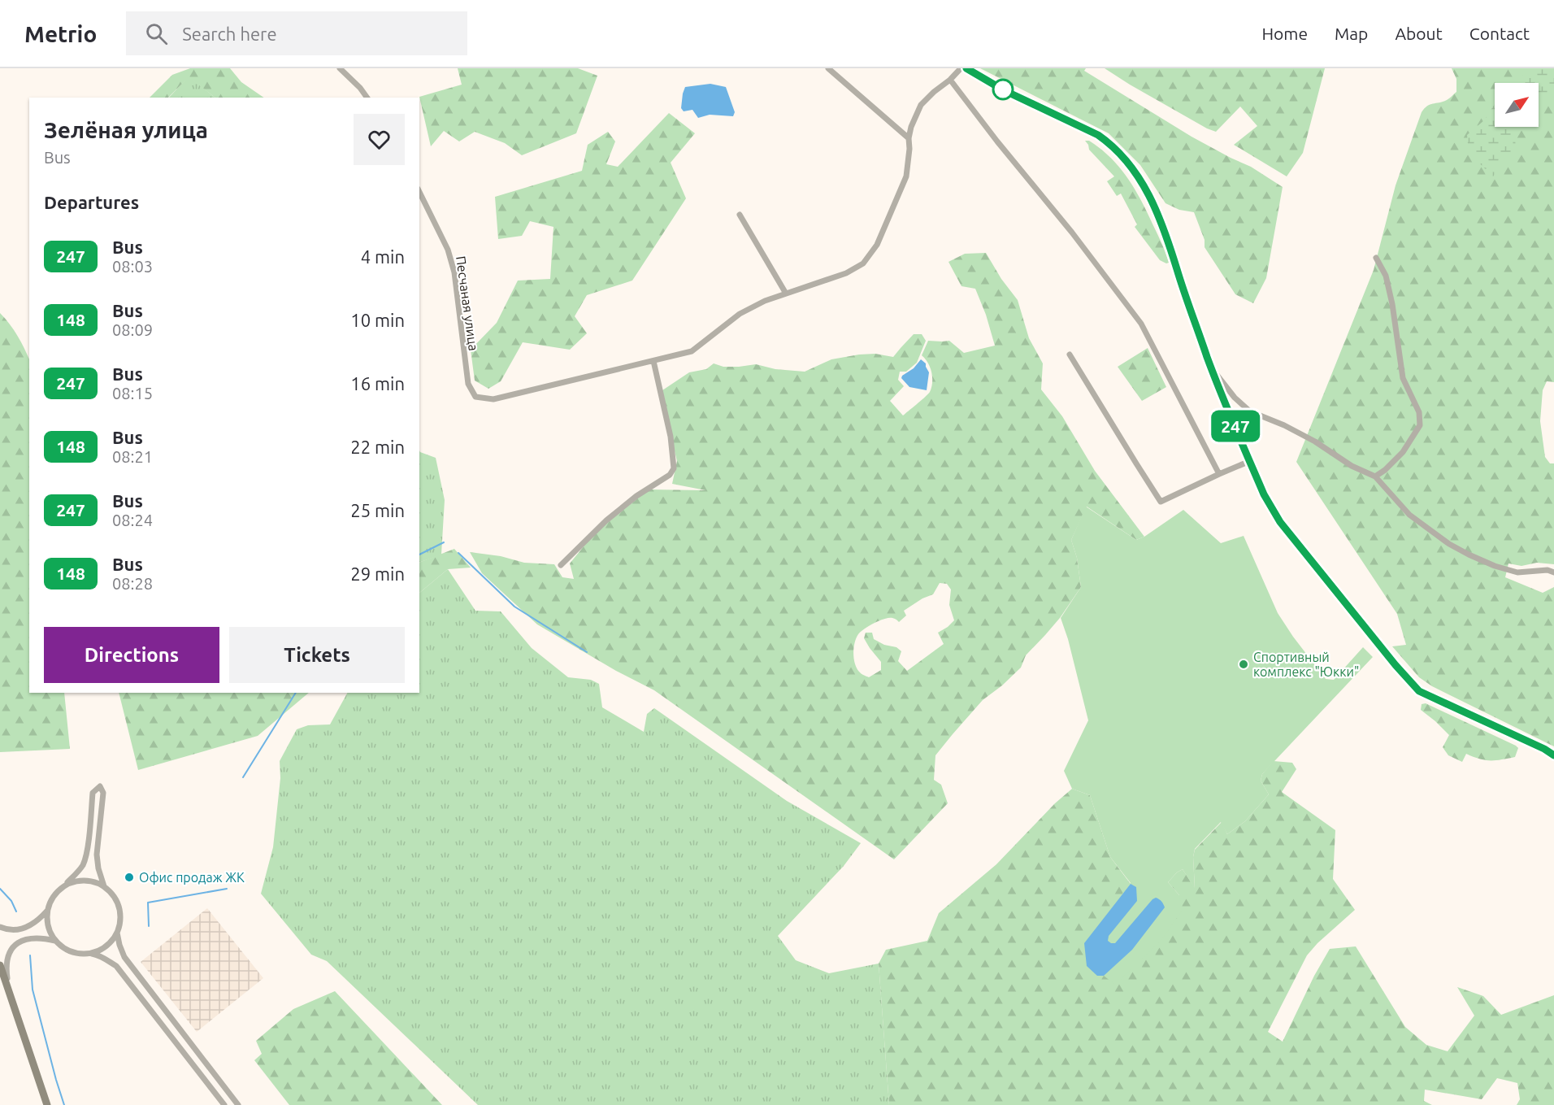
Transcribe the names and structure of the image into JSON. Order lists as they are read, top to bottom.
{
  "streets": {
    "street": ["Песчаная улица"]
  },
  "places": ["Спортивный комплекс \"Юкки\"", "Офис продаж ЖК"],
  "lines": ["bus line 247"],
  "north": "top right",
  "page": {
    "header": "Metrio",
    "search": "Search here",
    "nav": [
      "Home",
      "Map",
      "About",
      "Contact"
    ],
    "on_map": "247",
    "heading": [
      ["Зелёная улица", "Bus"],
      "Departures"
    ],
    "list": [
      {
        "mark": "247",
        "name": "Bus",
        "note": "08:03",
        "value": "4 min"
      },
      {
        "mark": "148",
        "name": "Bus",
        "note": "08:09",
        "value": "10 min"
      },
      {
        "mark": "247",
        "name": "Bus",
        "note": "08:15",
        "value": "16 min"
      },
      {
        "mark": "148",
        "name": "Bus",
        "note": "08:21",
        "value": "22 min"
      },
      {
        "mark": "247",
        "name": "Bus",
        "note": "08:24",
        "value": "25 min"
      },
      {
        "mark": "148",
        "name": "Bus",
        "note": "08:28",
        "value": "29 min"
      }
    ],
    "buttons": ["Directions", "Tickets"]
  }
}
